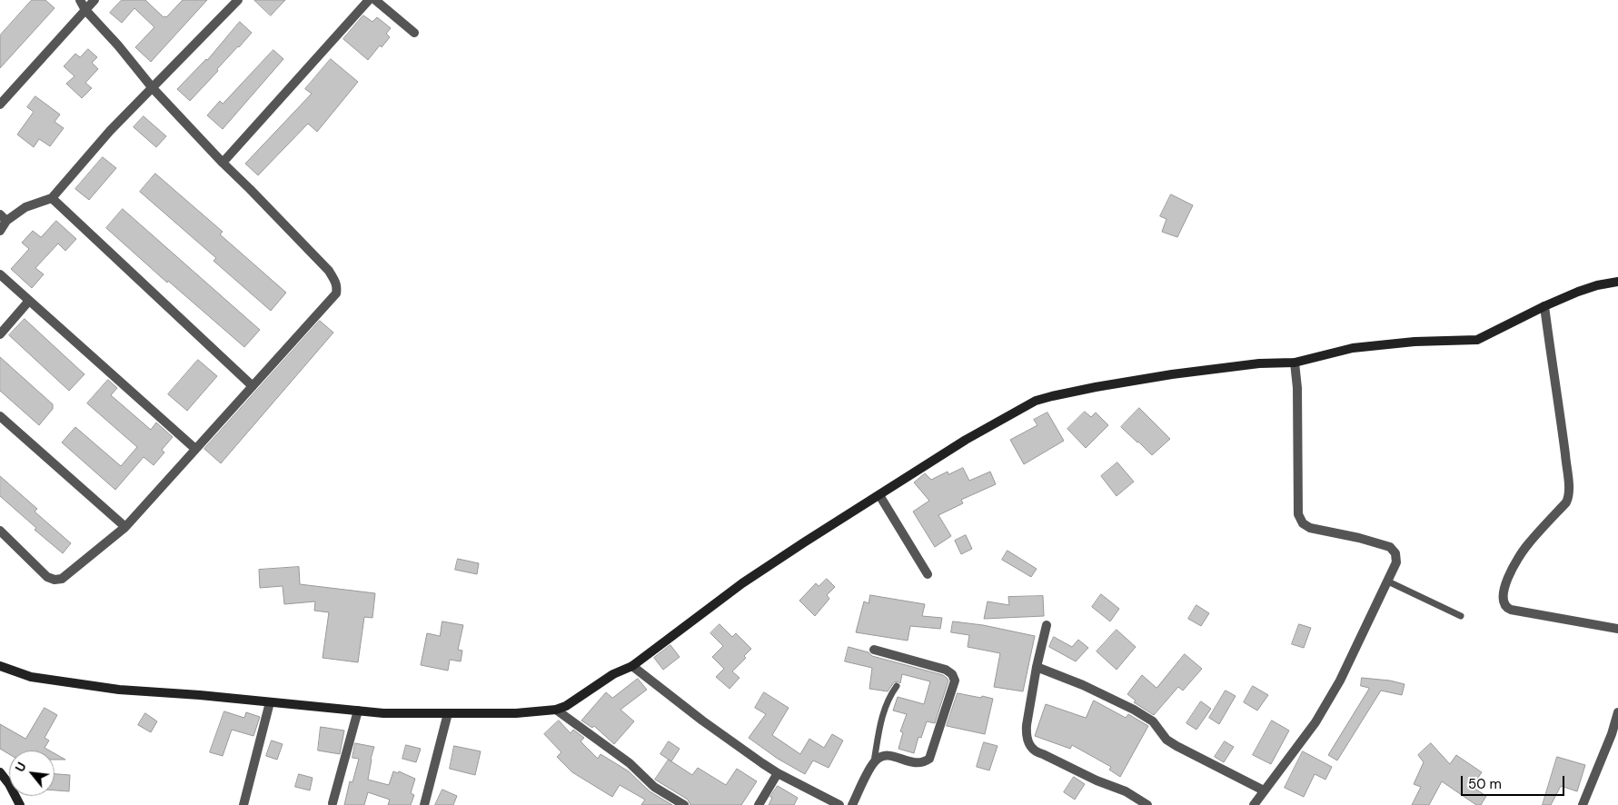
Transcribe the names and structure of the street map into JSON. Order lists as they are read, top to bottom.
{
  "scale_bar": "50 m",
  "north": "top left"
}
